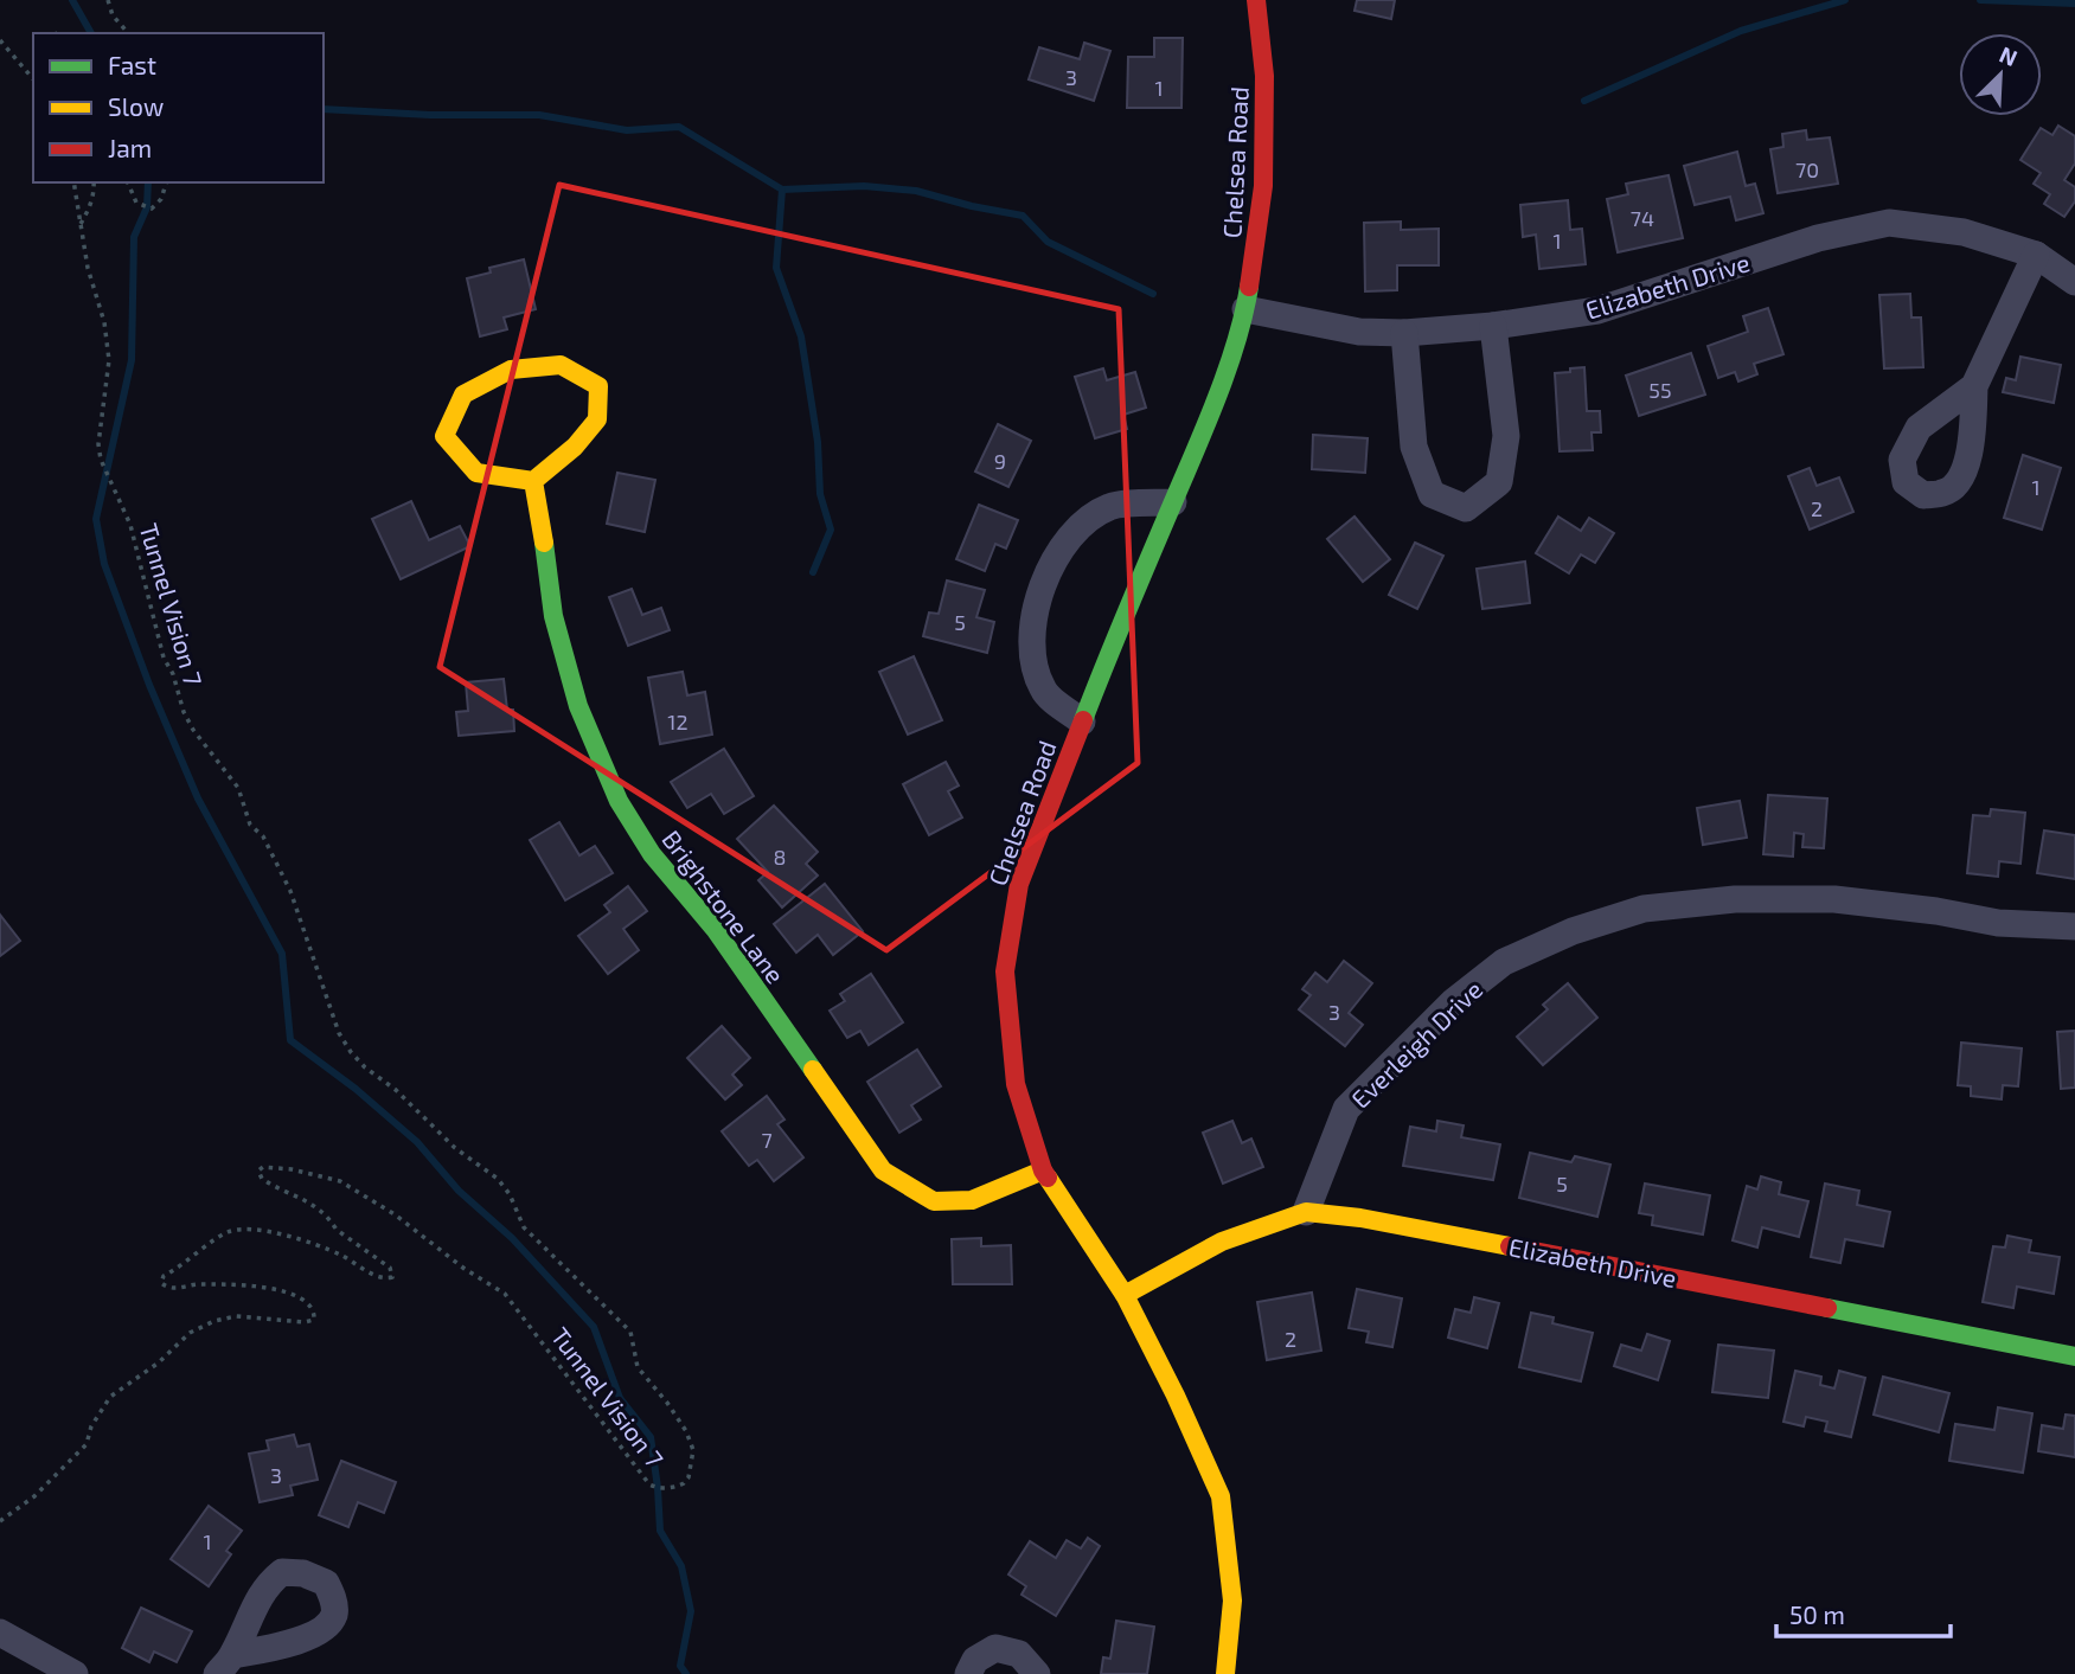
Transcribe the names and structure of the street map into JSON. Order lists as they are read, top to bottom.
{
  "streets": {
    "street": [
      "Chelsea Road",
      "Elizabeth Drive",
      "Brighstone Lane",
      "Everleigh Drive"
    ],
    "path": ["Tunnel Vision 7"]
  },
  "crossings": [
    ["Chelsea Road", "Elizabeth Drive"],
    ["Chelsea Road", "Brighstone Lane"],
    ["Elizabeth Drive", "Everleigh Drive"]
  ],
  "house_numbers": [
    "3",
    "1",
    "70",
    "74",
    "1",
    "55",
    "9",
    "1",
    "2",
    "5",
    "12",
    "8",
    "3",
    "7",
    "5",
    "2",
    "3",
    "1"
  ],
  "legend": ["Fast", "Slow", "Jam"],
  "scale_bar": "50 m",
  "north": "top right"
}
